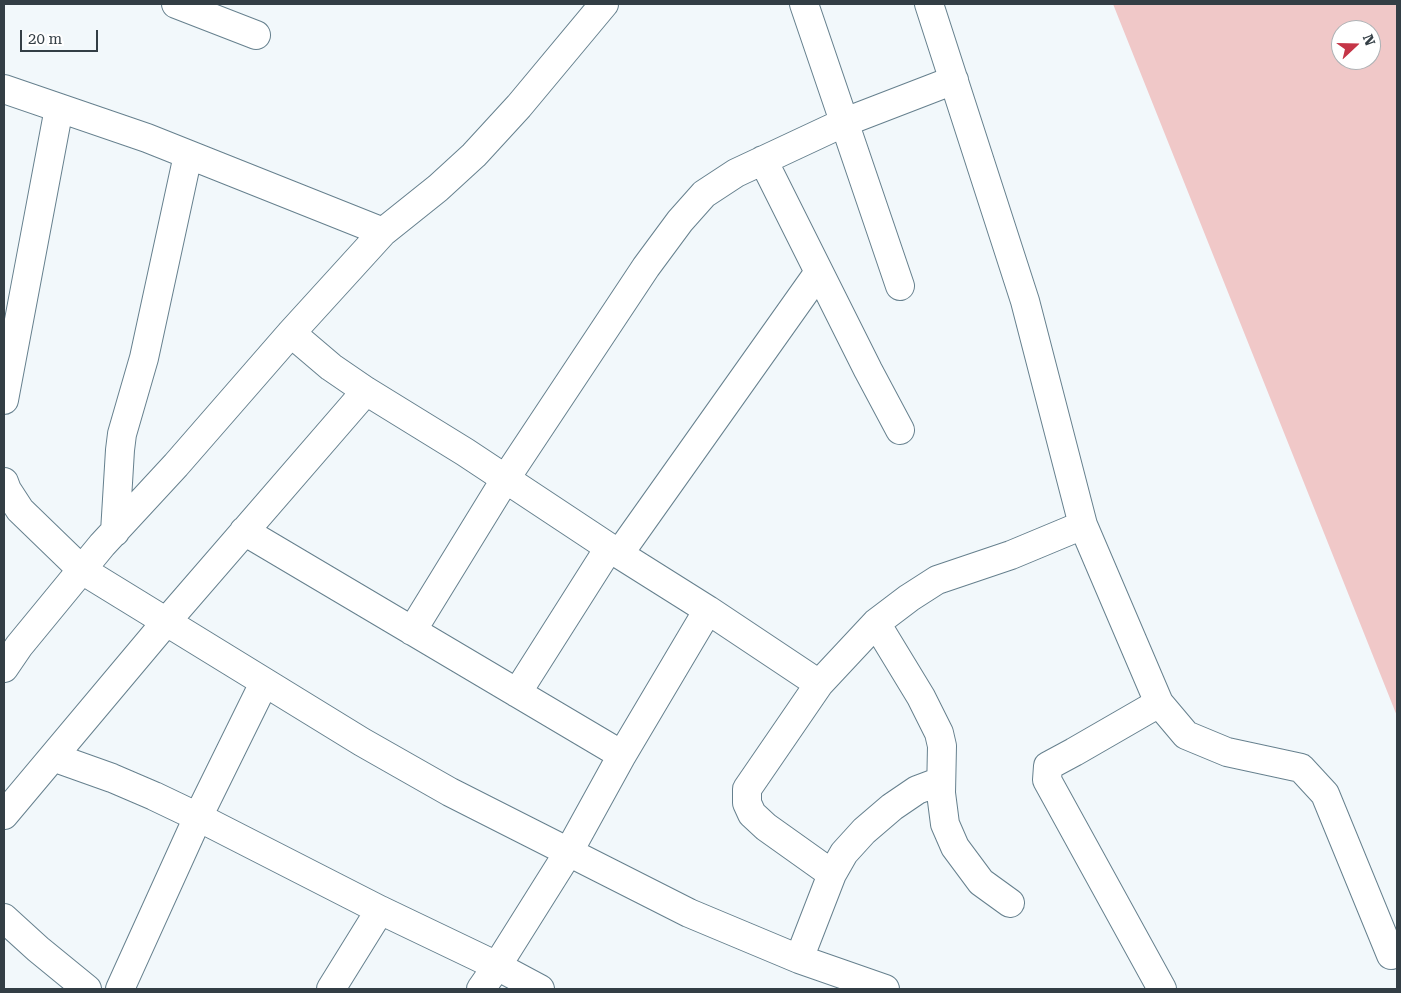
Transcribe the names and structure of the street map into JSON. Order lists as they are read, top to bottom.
{
  "scale_bar": "20 m",
  "north": "right"
}
